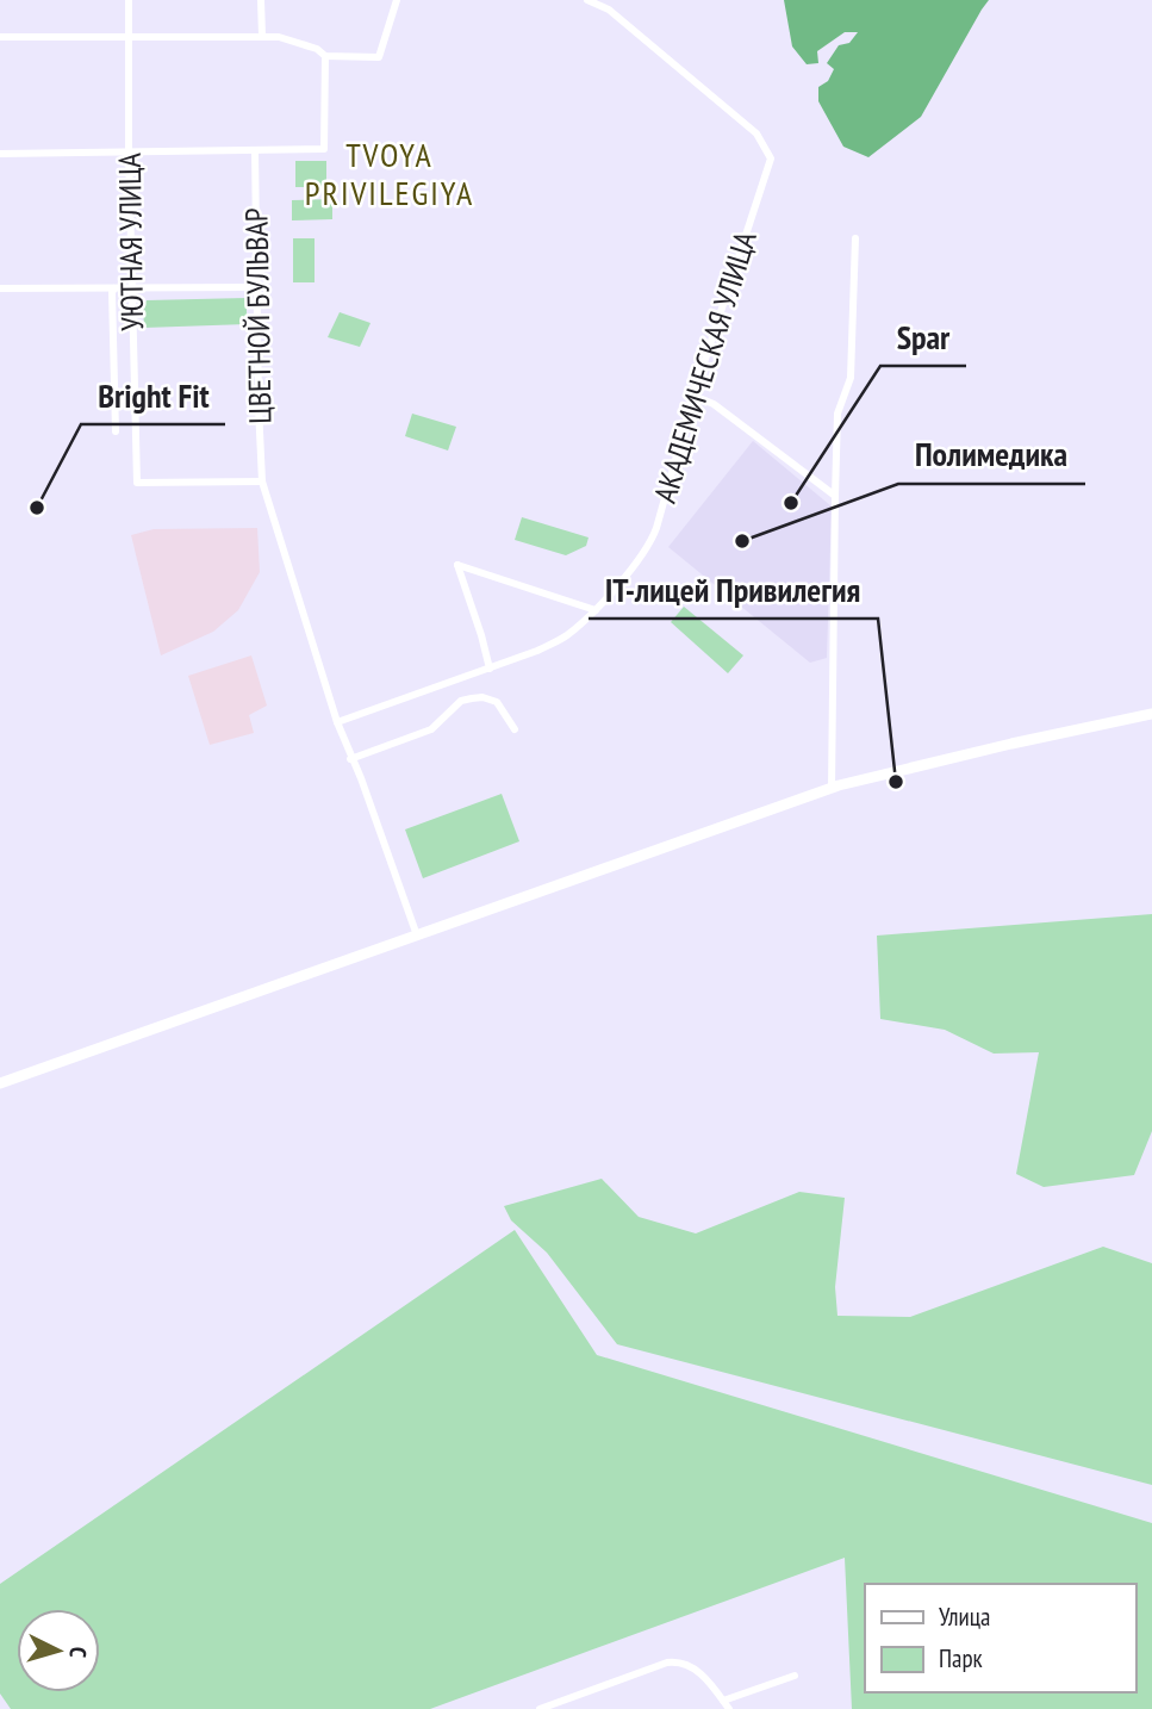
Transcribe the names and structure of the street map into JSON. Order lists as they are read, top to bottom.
{
  "streets": {
    "street": ["УЮТНАЯ УЛИЦА", "ЦВЕТНОЙ БУЛЬВАР", "АКАДЕМИЧЕСКАЯ УЛИЦА"]
  },
  "crossings": [
    ["УЮТНАЯ УЛИЦА", "ЦВЕТНОЙ БУЛЬВАР"],
    ["ЦВЕТНОЙ БУЛЬВАР", "АКАДЕМИЧЕСКАЯ УЛИЦА"]
  ],
  "districts": ["TVOYA PRIVILEGIYA"],
  "places": [
    "Spar",
    "Bright Fit",
    "Полимедика",
    "IT-лицей Привилегия"
  ],
  "legend": ["Улица", "Парк"],
  "north": "right"
}
